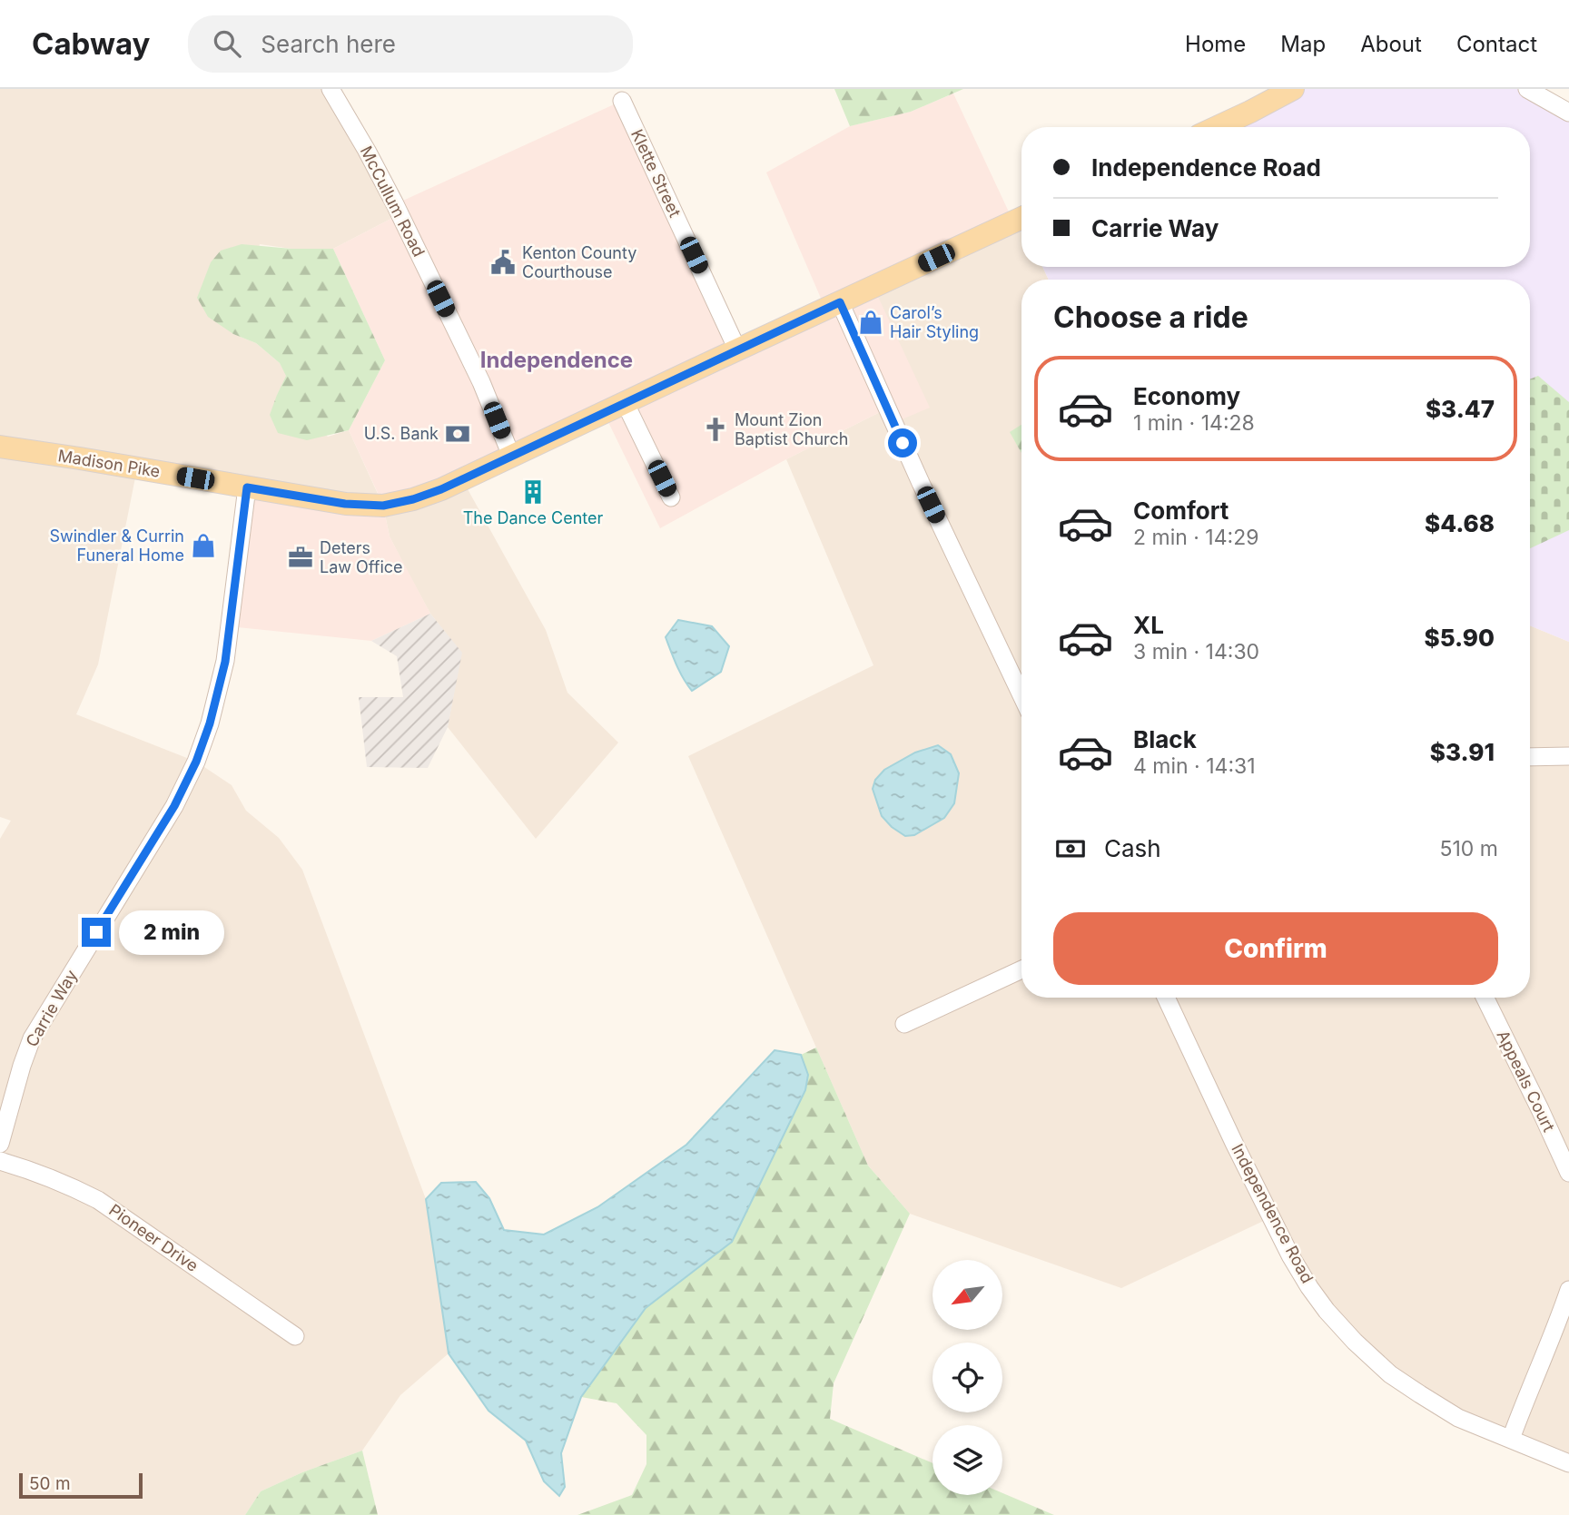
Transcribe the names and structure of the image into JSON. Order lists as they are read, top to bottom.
{
  "streets": {
    "main road": ["Madison Pike"],
    "street": [
      "Klette Street",
      "McCullum Road",
      "Carrie Way",
      "Appeals Court",
      "Independence Road",
      "Pioneer Drive"
    ]
  },
  "crossings": [
    ["Klette Street", "Madison Pike"],
    ["McCullum Road", "Madison Pike"],
    ["Madison Pike", "Carrie Way"]
  ],
  "districts": ["Independence"],
  "places": {
    "public building": ["Kenton County Courthouse"],
    "shop": ["Carol’s Hair Styling", "Swindler & Currin Funeral Home"],
    "church": ["Mount Zion Baptist Church"],
    "bank": ["U.S. Bank"],
    "building": ["The Dance Center"],
    "office": ["Deters Law Office"]
  },
  "scale_bar": "50 m",
  "north": "bottom left",
  "page": {
    "header": "Cabway",
    "search": "Search here",
    "nav": [
      "Home",
      "Map",
      "About",
      "Contact"
    ],
    "banner": ["Independence Road", "Carrie Way"],
    "heading": "Choose a ride",
    "list": [
      {
        "name": "Economy",
        "note": "1 min · 14:28",
        "value": "$3.47"
      },
      {
        "name": "Comfort",
        "note": "2 min · 14:29",
        "value": "$4.68"
      },
      {
        "name": "XL",
        "note": "3 min · 14:30",
        "value": "$5.90"
      },
      {
        "name": "Black",
        "note": "4 min · 14:31",
        "value": "$3.91"
      }
    ],
    "pay": ["Cash", "510 m"],
    "buttons": "Confirm",
    "bubble": "2 min",
    "scale": "50 m"
  }
}
